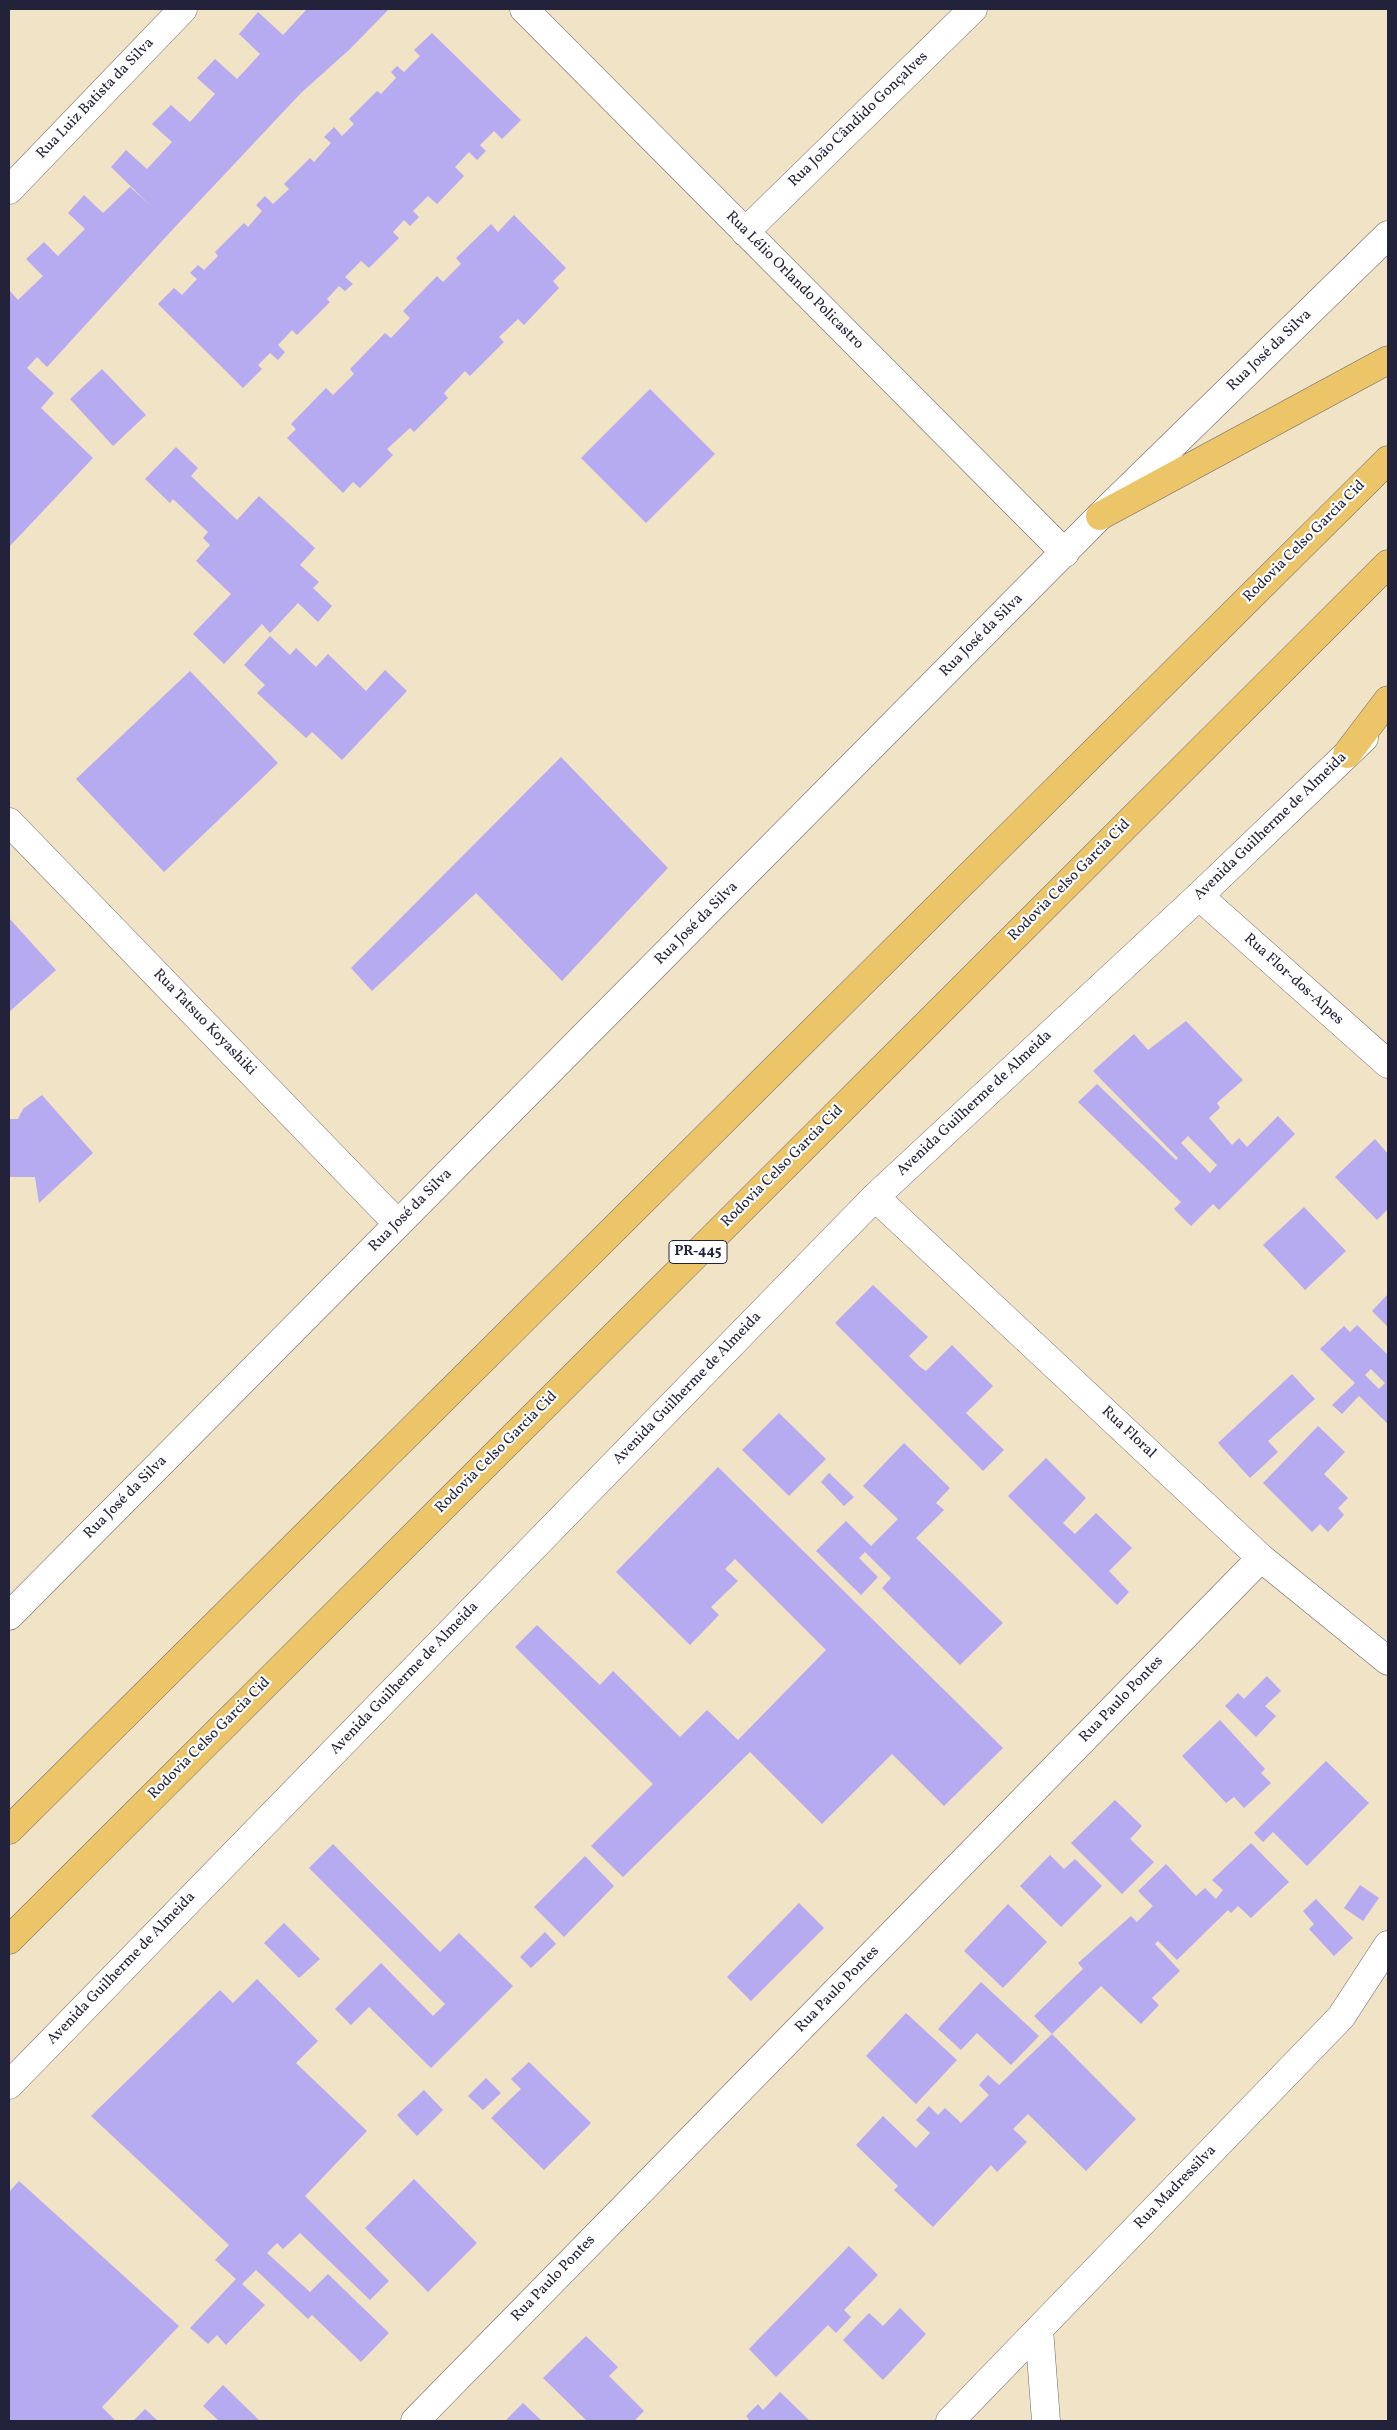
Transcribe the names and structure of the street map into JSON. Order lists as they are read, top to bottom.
{
  "streets": {
    "highway": ["Rodovia Celso Garcia Cid", "PR-445"],
    "street": [
      "Rua Luiz Batista da Silva",
      "Rua João Cândido Gonçalves",
      "Rua Lélio Orlando Policastro",
      "Rua José da Silva",
      "Avenida Guilherme de Almeida",
      "Rua Flor-dos-Alpes",
      "Rua Tatsuo Koyashiki",
      "Rua Floral",
      "Rua Paulo Pontes",
      "Rua Madressilva"
    ]
  },
  "crossings": [
    ["Rua João Cândido Gonçalves", "Rua Lélio Orlando Policastro"],
    ["Rua Lélio Orlando Policastro", "Rua José da Silva"],
    ["Rua José da Silva", "Rua Tatsuo Koyashiki"],
    ["Avenida Guilherme de Almeida", "Rua Flor-dos-Alpes"],
    ["Avenida Guilherme de Almeida", "Rua Floral"],
    ["Rua Floral", "Rua Paulo Pontes"]
  ]
}
